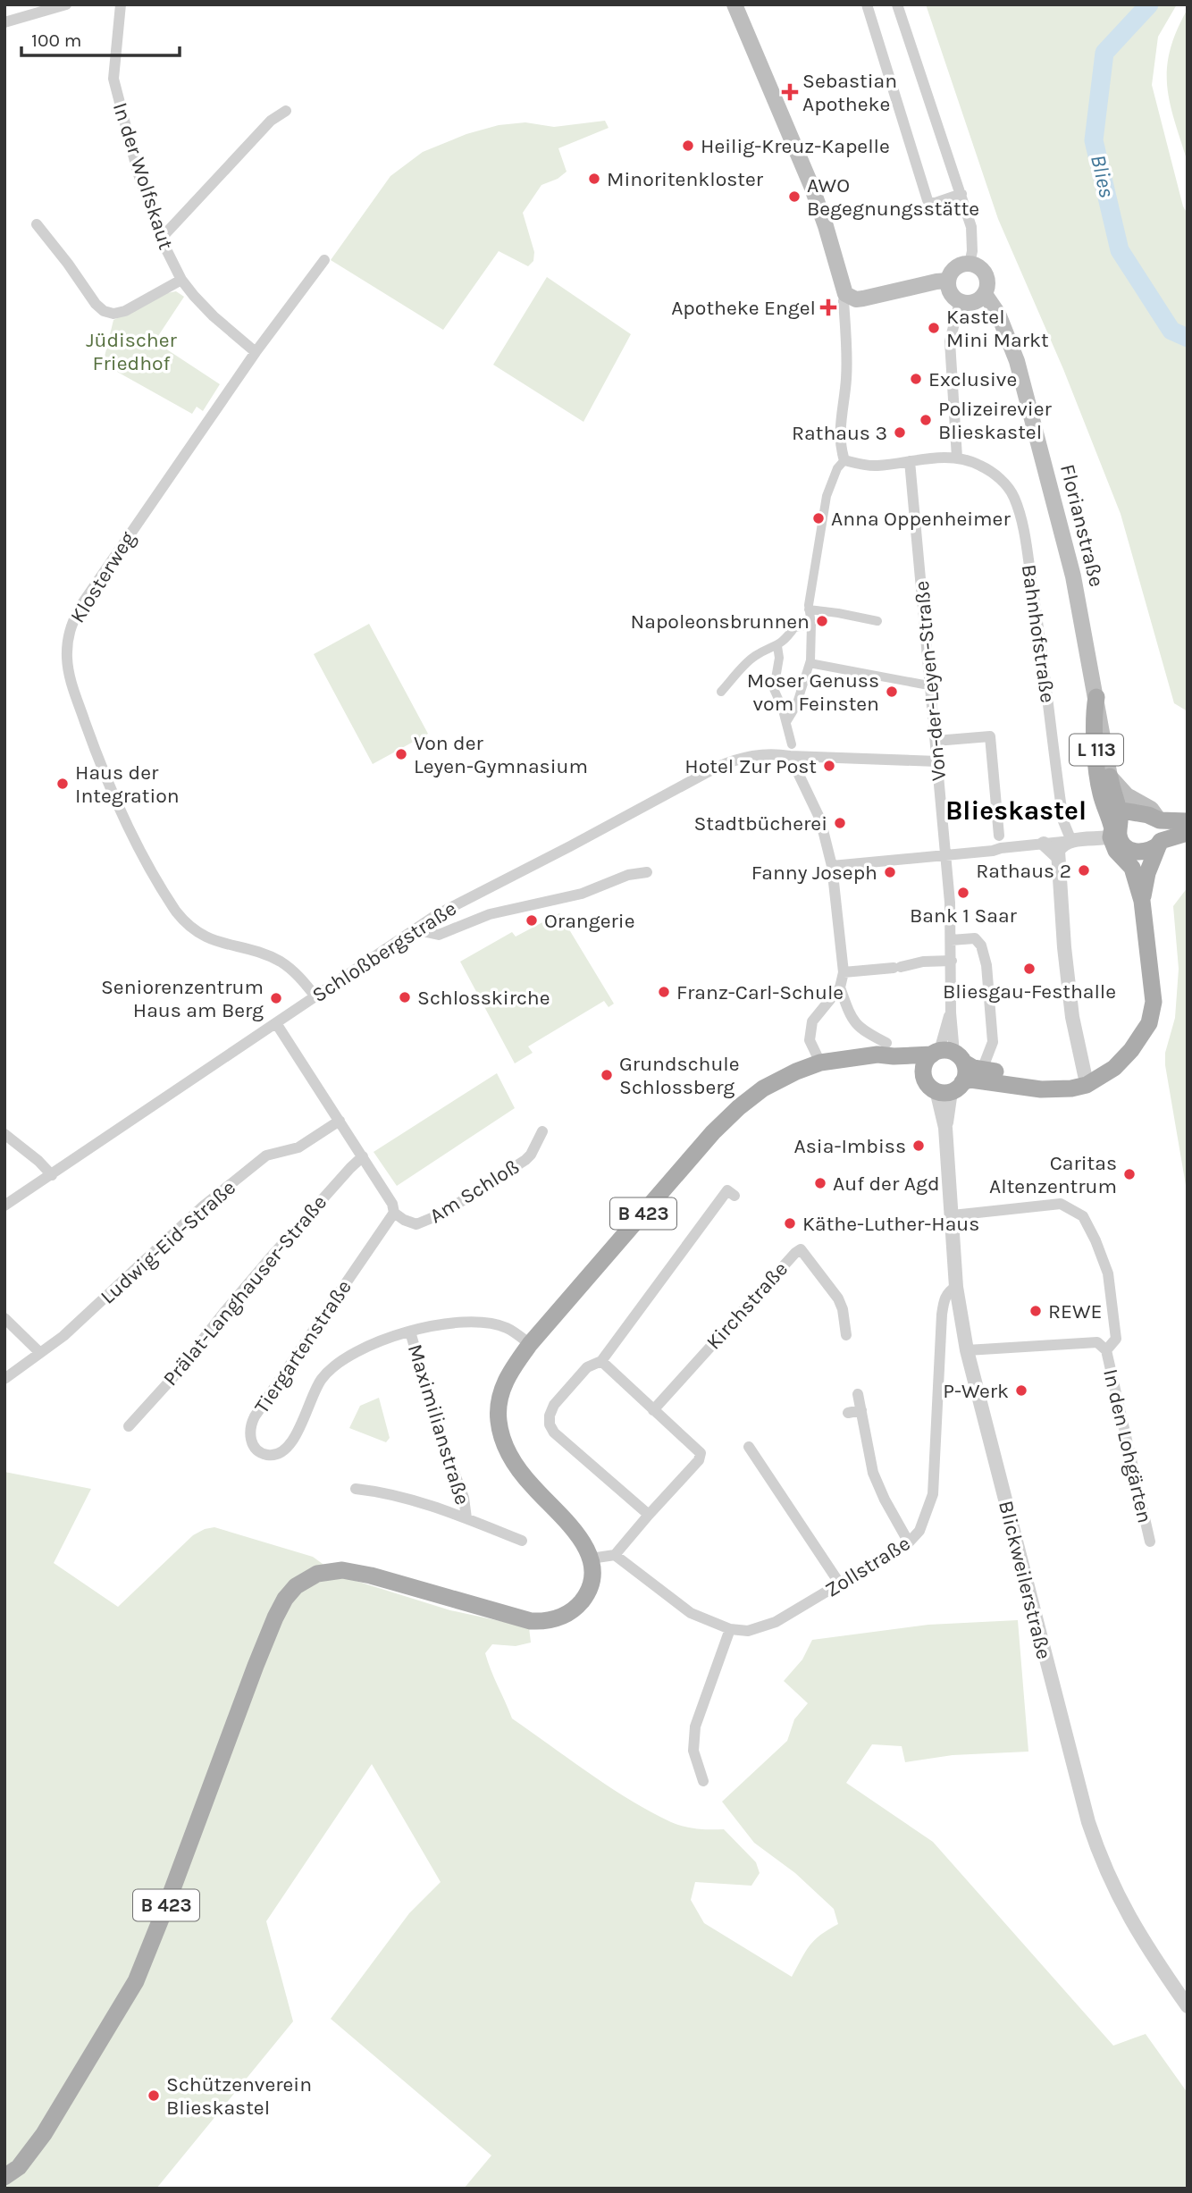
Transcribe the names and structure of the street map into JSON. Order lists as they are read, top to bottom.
{
  "streets": {
    "main road": ["Florianstraße", "L 113", "B 423"],
    "street": [
      "In der Wolfskaut",
      "Klosterweg",
      "Bahnhofstraße",
      "Von-der-Leyen-Straße",
      "Schloßbergstraße",
      "Am Schloß",
      "Ludwig-Eid-Straße",
      "Prälat-Langhauser-Straße",
      "Kirchstraße",
      "Tiergartenstraße",
      "Maximilianstraße",
      "In den Lohgärten",
      "Zollstraße",
      "Blickweilerstraße"
    ]
  },
  "crossings": [
    ["In der Wolfskaut", "Klosterweg"],
    ["Florianstraße", "L 113"],
    ["Klosterweg", "Schloßbergstraße"],
    ["Bahnhofstraße", "L 113"],
    ["Von-der-Leyen-Straße", "L 113"],
    ["Von-der-Leyen-Straße", "Schloßbergstraße"],
    ["Von-der-Leyen-Straße", "B 423"],
    ["L 113", "B 423"],
    ["Am Schloß", "Tiergartenstraße"],
    ["B 423", "Tiergartenstraße"],
    ["B 423", "Blickweilerstraße"],
    ["Tiergartenstraße", "Maximilianstraße"],
    ["In den Lohgärten", "Blickweilerstraße"],
    ["Zollstraße", "Blickweilerstraße"]
  ],
  "districts": ["Blieskastel"],
  "water": ["Blies"],
  "parks": ["Jüdischer Friedhof"],
  "places": {
    "health": ["Sebastian Apotheke", "Apotheke Engel"],
    "other": [
      "Heilig-Kreuz-Kapelle",
      "Minoritenkloster",
      "AWO Begegnungsstätte",
      "Kastel Mini Markt",
      "Exclusive",
      "Polizeirevier Blieskastel",
      "Rathaus 3",
      "Anna Oppenheimer",
      "Napoleonsbrunnen",
      "Moser Genuss vom Feinsten",
      "Von der Leyen-Gymnasium",
      "Hotel Zur Post",
      "Haus der Integration",
      "Stadtbücherei",
      "Rathaus 2",
      "Fanny Joseph",
      "Bank 1 Saar",
      "Orangerie",
      "Bliesgau-Festhalle",
      "Franz-Carl-Schule",
      "Schlosskirche",
      "Seniorenzentrum Haus am Berg",
      "Grundschule Schlossberg",
      "Asia-Imbiss",
      "Caritas Altenzentrum",
      "Auf der Agd",
      "Käthe-Luther-Haus",
      "REWE",
      "P-Werk",
      "Schützenverein Blieskastel"
    ]
  },
  "scale_bar": "100 m"
}
